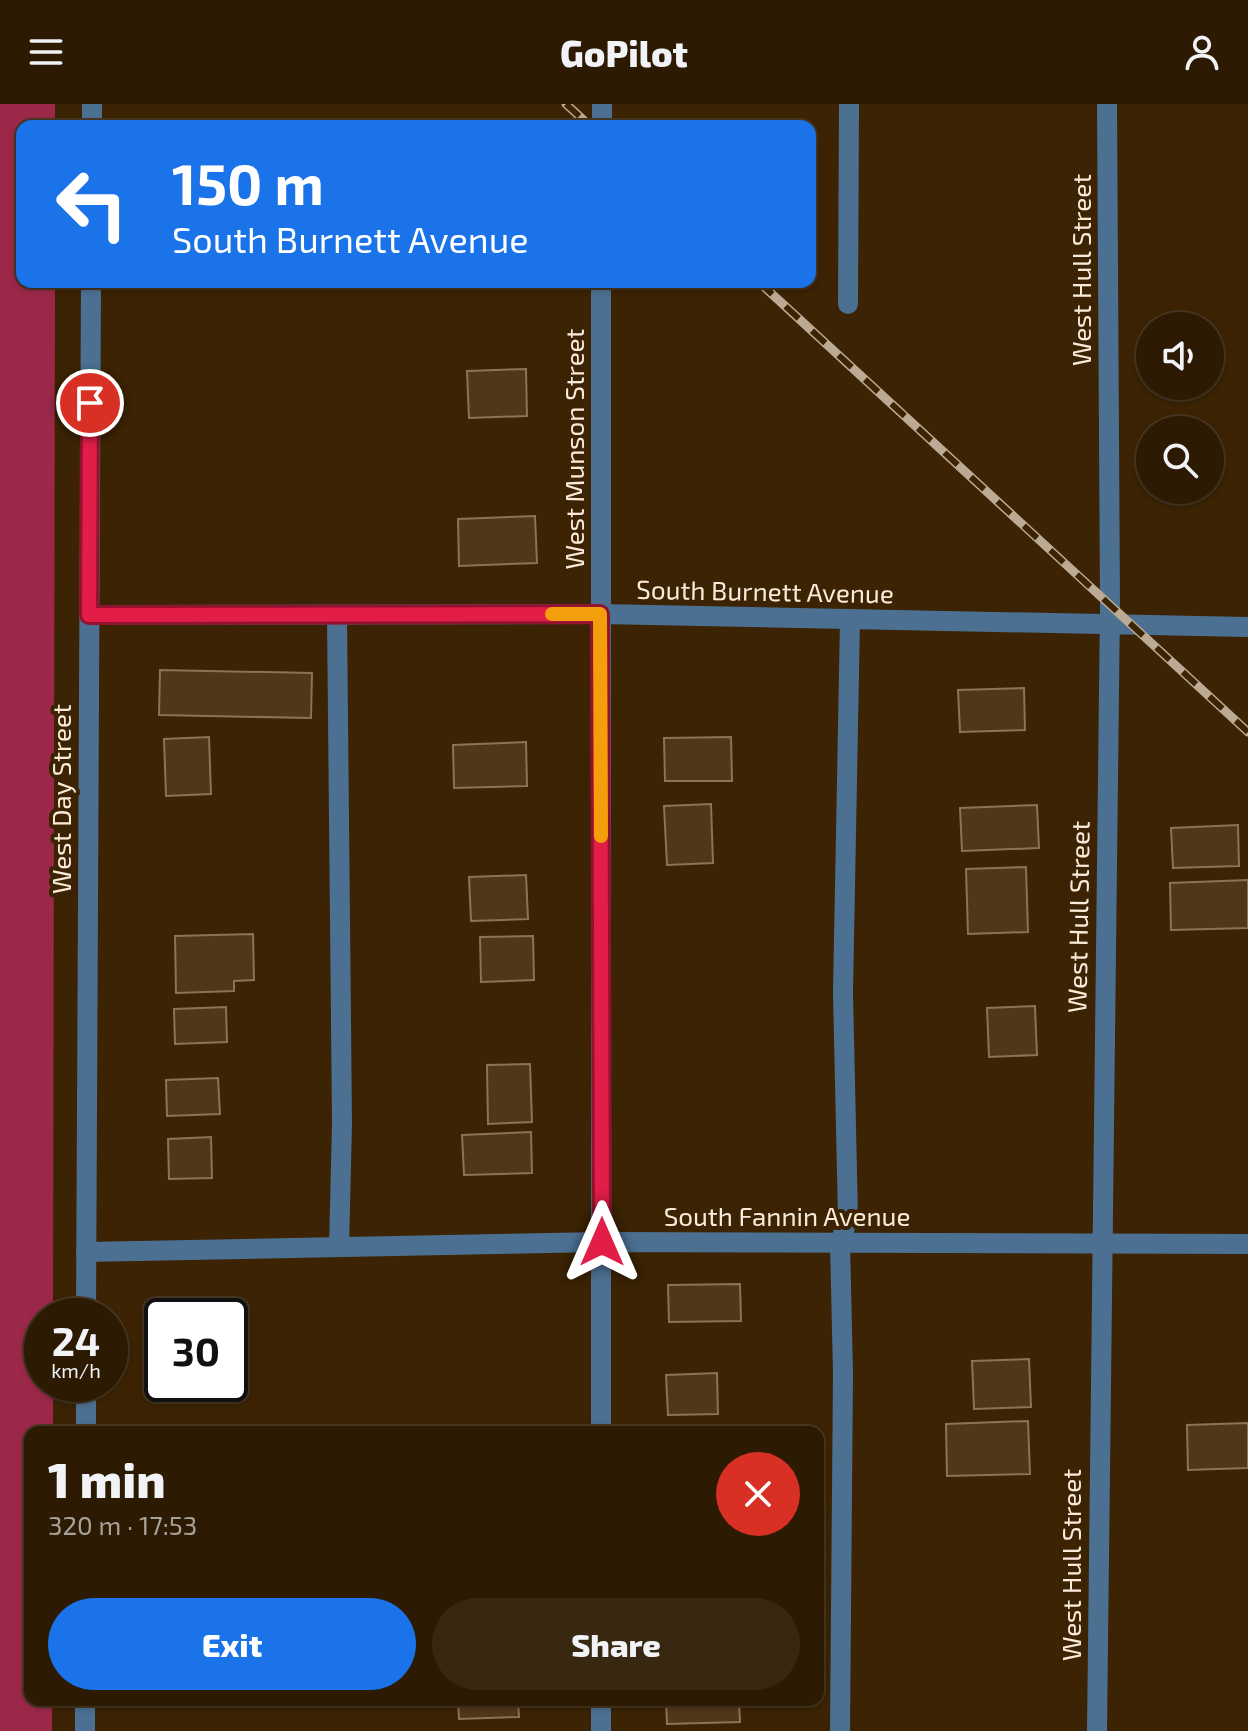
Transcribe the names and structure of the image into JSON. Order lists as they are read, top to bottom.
{
  "streets": {
    "street": [
      "West Hull Street",
      "West Munson Street",
      "South Burnett Avenue",
      "West Day Street",
      "South Fannin Avenue"
    ]
  },
  "crossings": [
    ["West Hull Street", "South Burnett Avenue"],
    ["West Hull Street", "South Fannin Avenue"],
    ["West Munson Street", "South Burnett Avenue"],
    ["West Munson Street", "South Fannin Avenue"],
    ["South Burnett Avenue", "West Day Street"],
    ["West Day Street", "South Fannin Avenue"]
  ],
  "page": {
    "header": "GoPilot",
    "turn": ["150 m", "South Burnett Avenue"],
    "speed": "24 km/h",
    "limit": "30",
    "heading": ["1 min", "320 m · 17:53"],
    "buttons": ["Exit", "Share"]
  }
}
